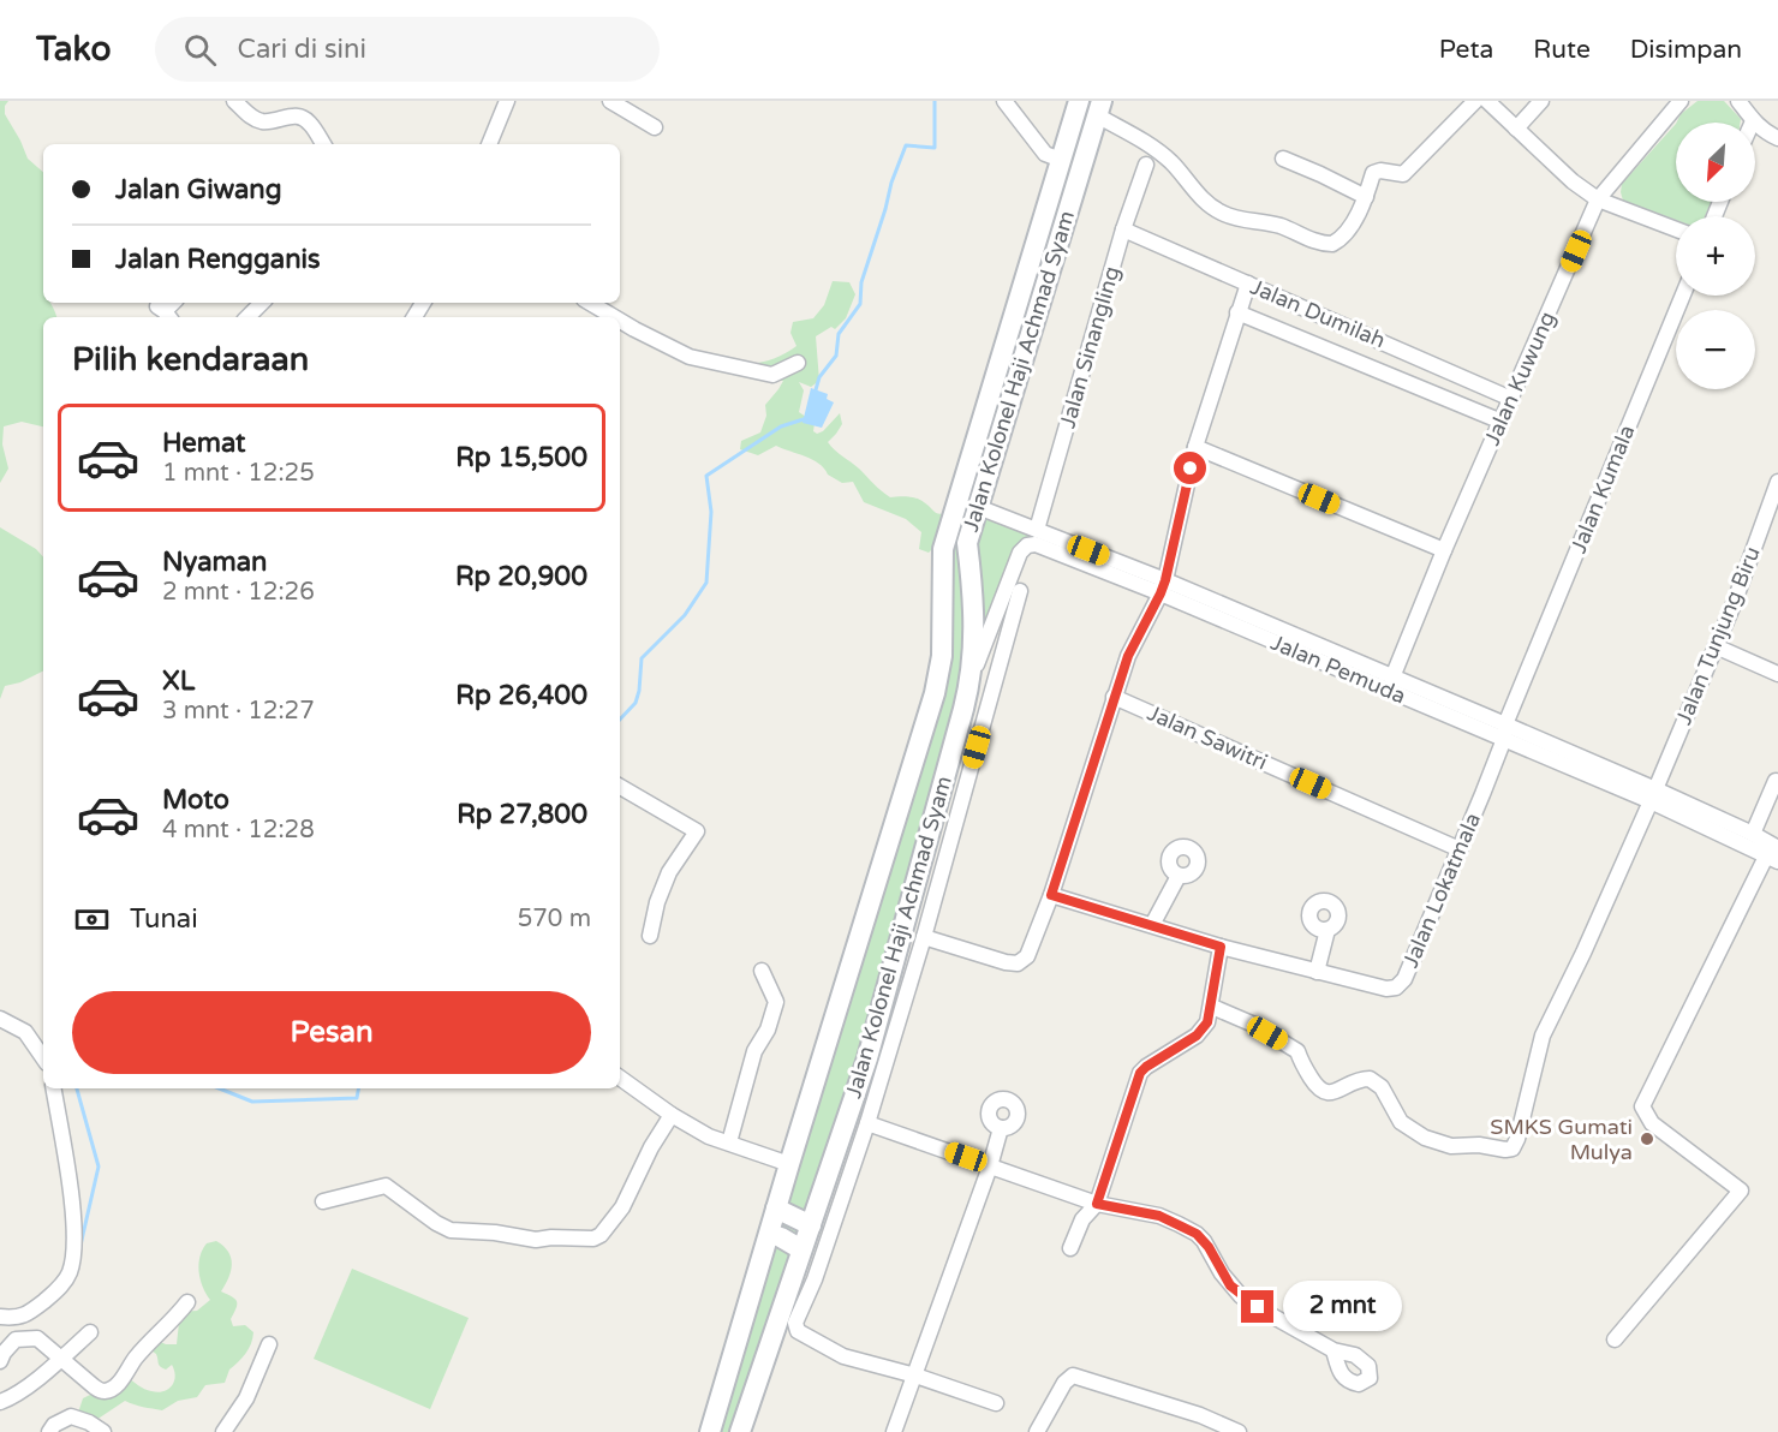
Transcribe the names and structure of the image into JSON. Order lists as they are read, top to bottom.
{
  "streets": {
    "main road": ["Jalan Kolonel Haji Achmad Syam"],
    "street": [
      "Jalan Dumilah",
      "Jalan Sinangling",
      "Jalan Kuwung",
      "Jalan Kumala",
      "Jalan Tunjung Biru",
      "Jalan Pemuda",
      "Jalan Sawitri",
      "Jalan Lokatmala"
    ]
  },
  "crossings": [
    ["Jalan Dumilah", "Jalan Sinangling"],
    ["Jalan Dumilah", "Jalan Kuwung"],
    ["Jalan Sinangling", "Jalan Pemuda"],
    ["Jalan Kolonel Haji Achmad Syam", "Jalan Pemuda"],
    ["Jalan Kuwung", "Jalan Pemuda"],
    ["Jalan Kumala", "Jalan Lokatmala"],
    ["Jalan Tunjung Biru", "Jalan Pemuda"],
    ["Jalan Pemuda", "Jalan Lokatmala"],
    ["Jalan Sawitri", "Jalan Lokatmala"]
  ],
  "places": ["SMKS Gumati Mulya"],
  "north": "bottom left",
  "page": {
    "header": "Tako",
    "search": "Cari di sini",
    "nav": ["Peta", "Rute", "Disimpan"],
    "map_buttons": ["+", "−"],
    "banner": ["Jalan Giwang", "Jalan Rengganis"],
    "heading": "Pilih kendaraan",
    "list": [
      {
        "name": "Hemat",
        "note": "1 mnt · 12:25",
        "value": "Rp 15,500"
      },
      {
        "name": "Nyaman",
        "note": "2 mnt · 12:26",
        "value": "Rp 20,900"
      },
      {
        "name": "XL",
        "note": "3 mnt · 12:27",
        "value": "Rp 26,400"
      },
      {
        "name": "Moto",
        "note": "4 mnt · 12:28",
        "value": "Rp 27,800"
      }
    ],
    "pay": ["Tunai", "570 m"],
    "buttons": "Pesan",
    "bubble": "2 mnt"
  }
}
